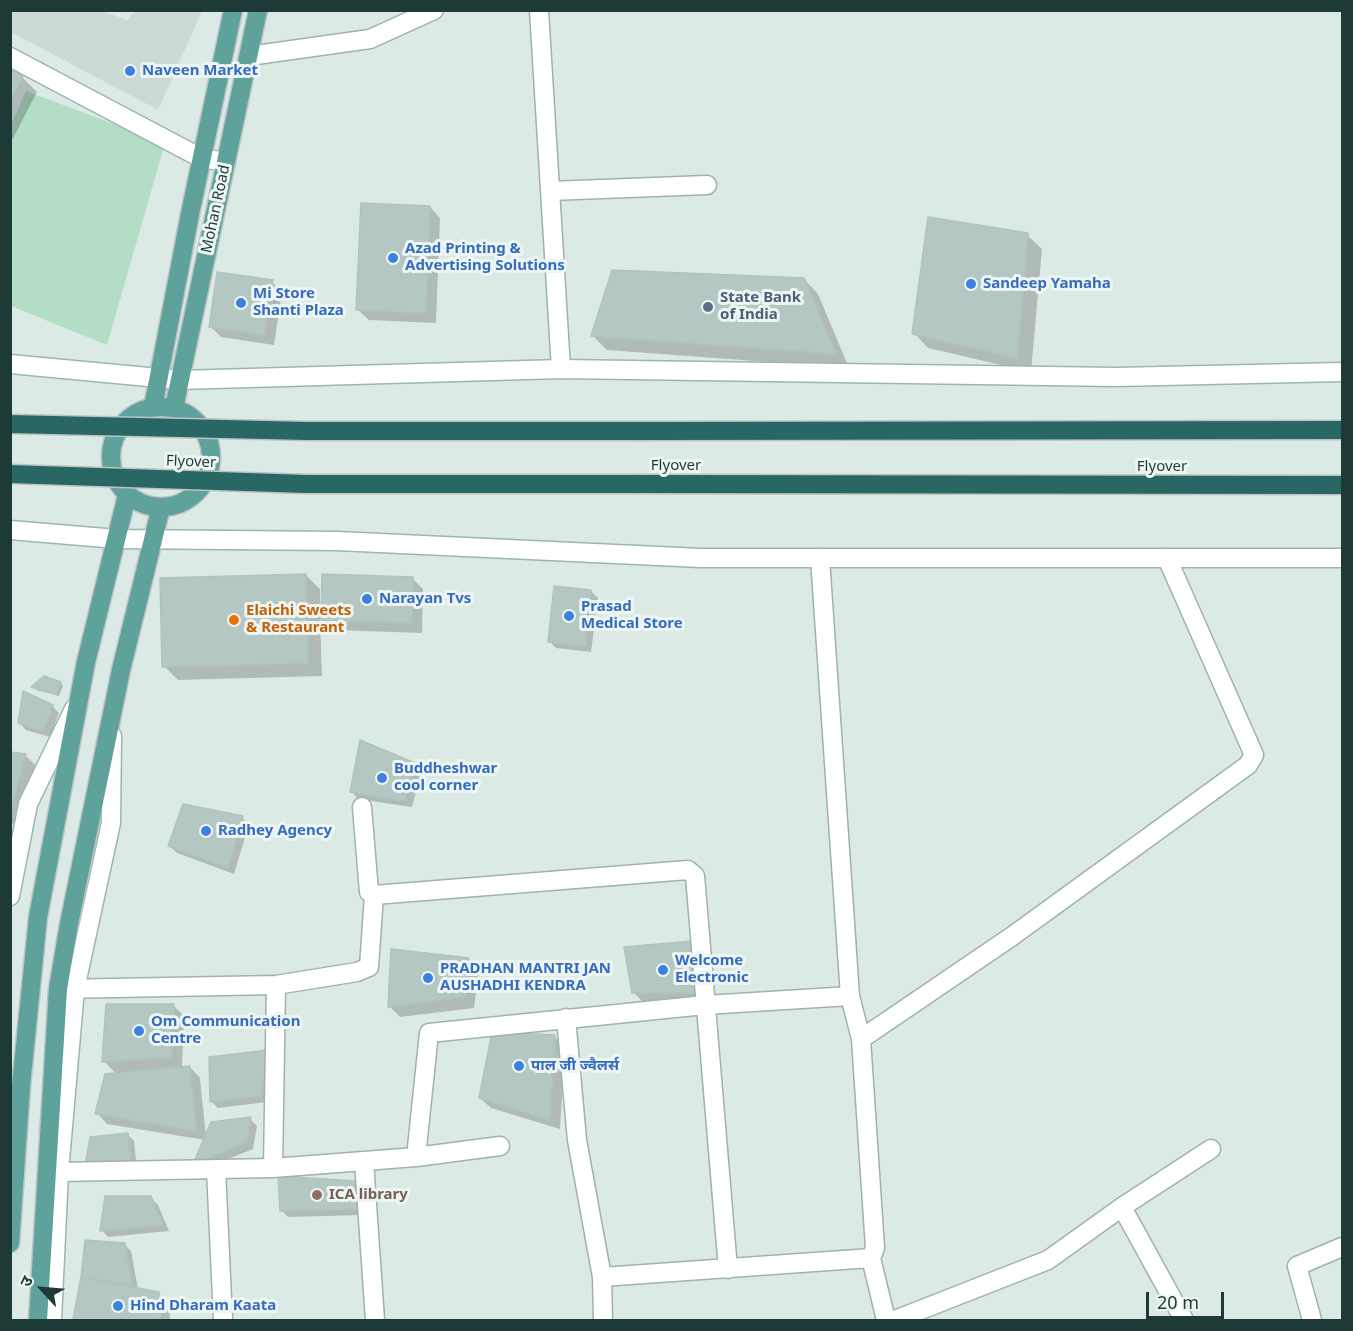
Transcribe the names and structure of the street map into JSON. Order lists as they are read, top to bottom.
{
  "streets": {
    "highway": ["Flyover"],
    "main road": ["Mohan Road"]
  },
  "places": [
    "Naveen Market",
    "Azad Printing & Advertising Solutions",
    "Sandeep Yamaha",
    "Mi Store Shanti Plaza",
    "State Bank of India",
    "Narayan Tvs",
    "Prasad Medical Store",
    "Elaichi Sweets & Restaurant",
    "Buddheshwar cool corner",
    "Radhey Agency",
    "Welcome Electronic",
    "PRADHAN MANTRI JAN AUSHADHI KENDRA",
    "Om Communication Centre",
    "पाल जी ज्वैलर्स",
    "ICA library",
    "Hind Dharam Kaata"
  ],
  "scale_bar": "20 m",
  "north": "top left"
}
